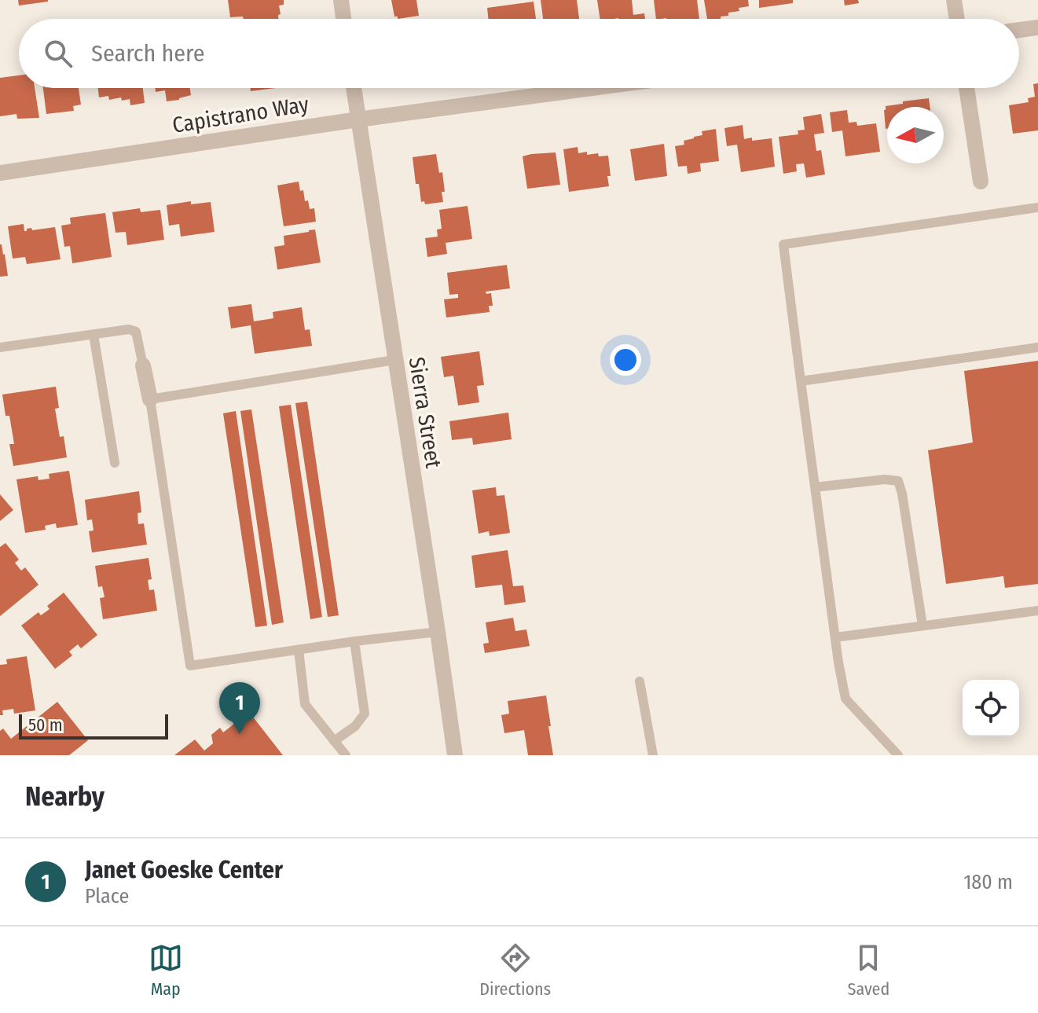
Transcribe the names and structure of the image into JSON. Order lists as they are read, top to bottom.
{
  "streets": {
    "street": ["Capistrano Way", "Sierra Street"]
  },
  "crossings": [
    ["Capistrano Way", "Sierra Street"]
  ],
  "scale_bar": "50 m",
  "north": "left",
  "page": {
    "search": "Search here",
    "pins": "1",
    "scale": "50 m",
    "heading": "Nearby",
    "list": [
      {
        "mark": "1",
        "name": "Janet Goeske Center",
        "note": "Place",
        "value": "180 m"
      }
    ],
    "nav": ["Map", "Directions", "Saved"]
  }
}
